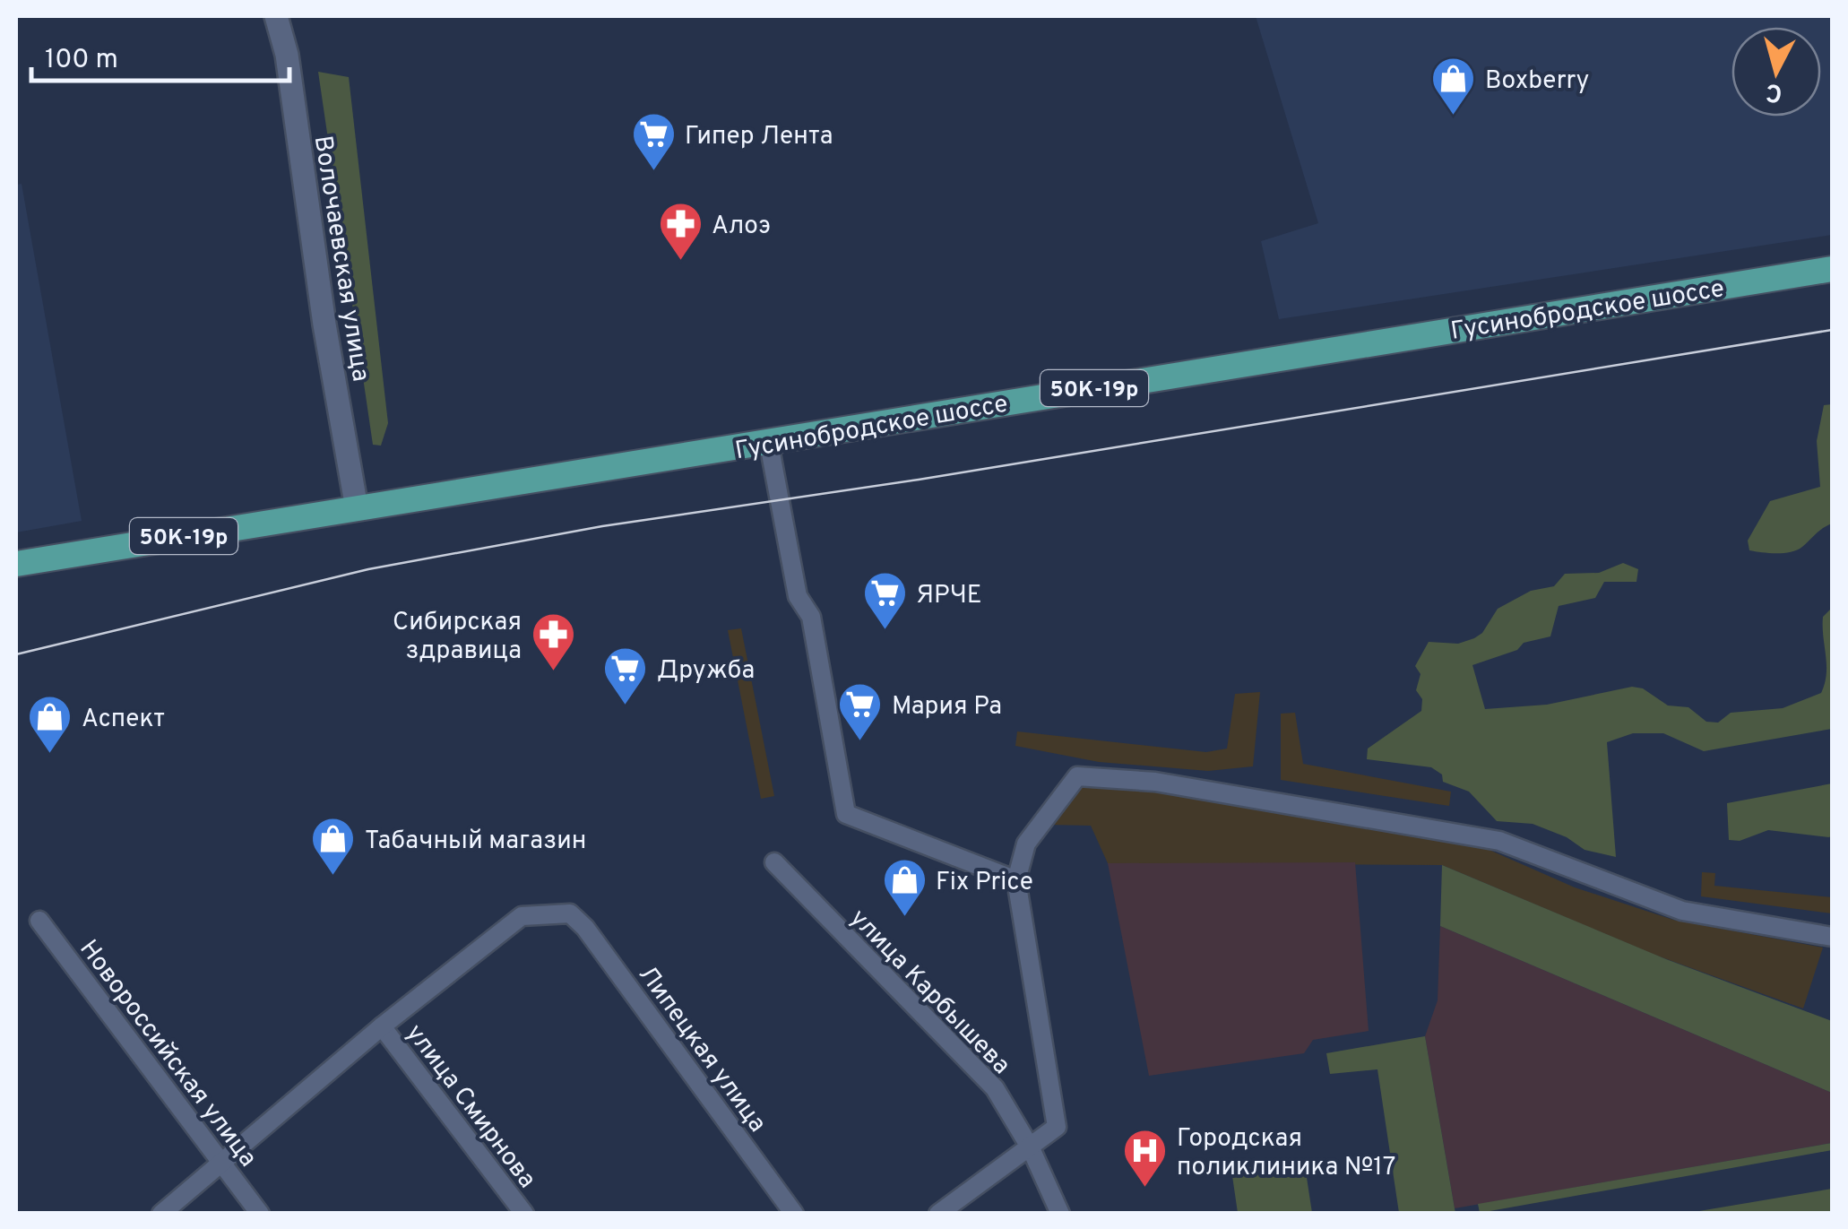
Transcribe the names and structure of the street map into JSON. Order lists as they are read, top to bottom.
{
  "streets": {
    "main road": ["Гусинобродское шоссе", "50К-19р"],
    "street": [
      "Волочаевская улица",
      "улица Карбышева",
      "Липецкая улица",
      "Новороссийская улица",
      "улица Смирнова"
    ]
  },
  "crossings": [
    ["Волочаевская улица", "Гусинобродское шоссе"],
    ["Липецкая улица", "улица Смирнова"]
  ],
  "places": {
    "shop": [
      "Boxberry",
      "Аспект",
      "Табачный магазин",
      "Fix Price"
    ],
    "supermarket": [
      "Гипер Лента",
      "ЯРЧЕ",
      "Дружба",
      "Мария Ра"
    ],
    "pharmacy": ["Алоэ", "Сибирская здравица"],
    "hospital": ["Городская поликлиника №17"]
  },
  "scale_bar": "100 m",
  "north": "bottom"
}
